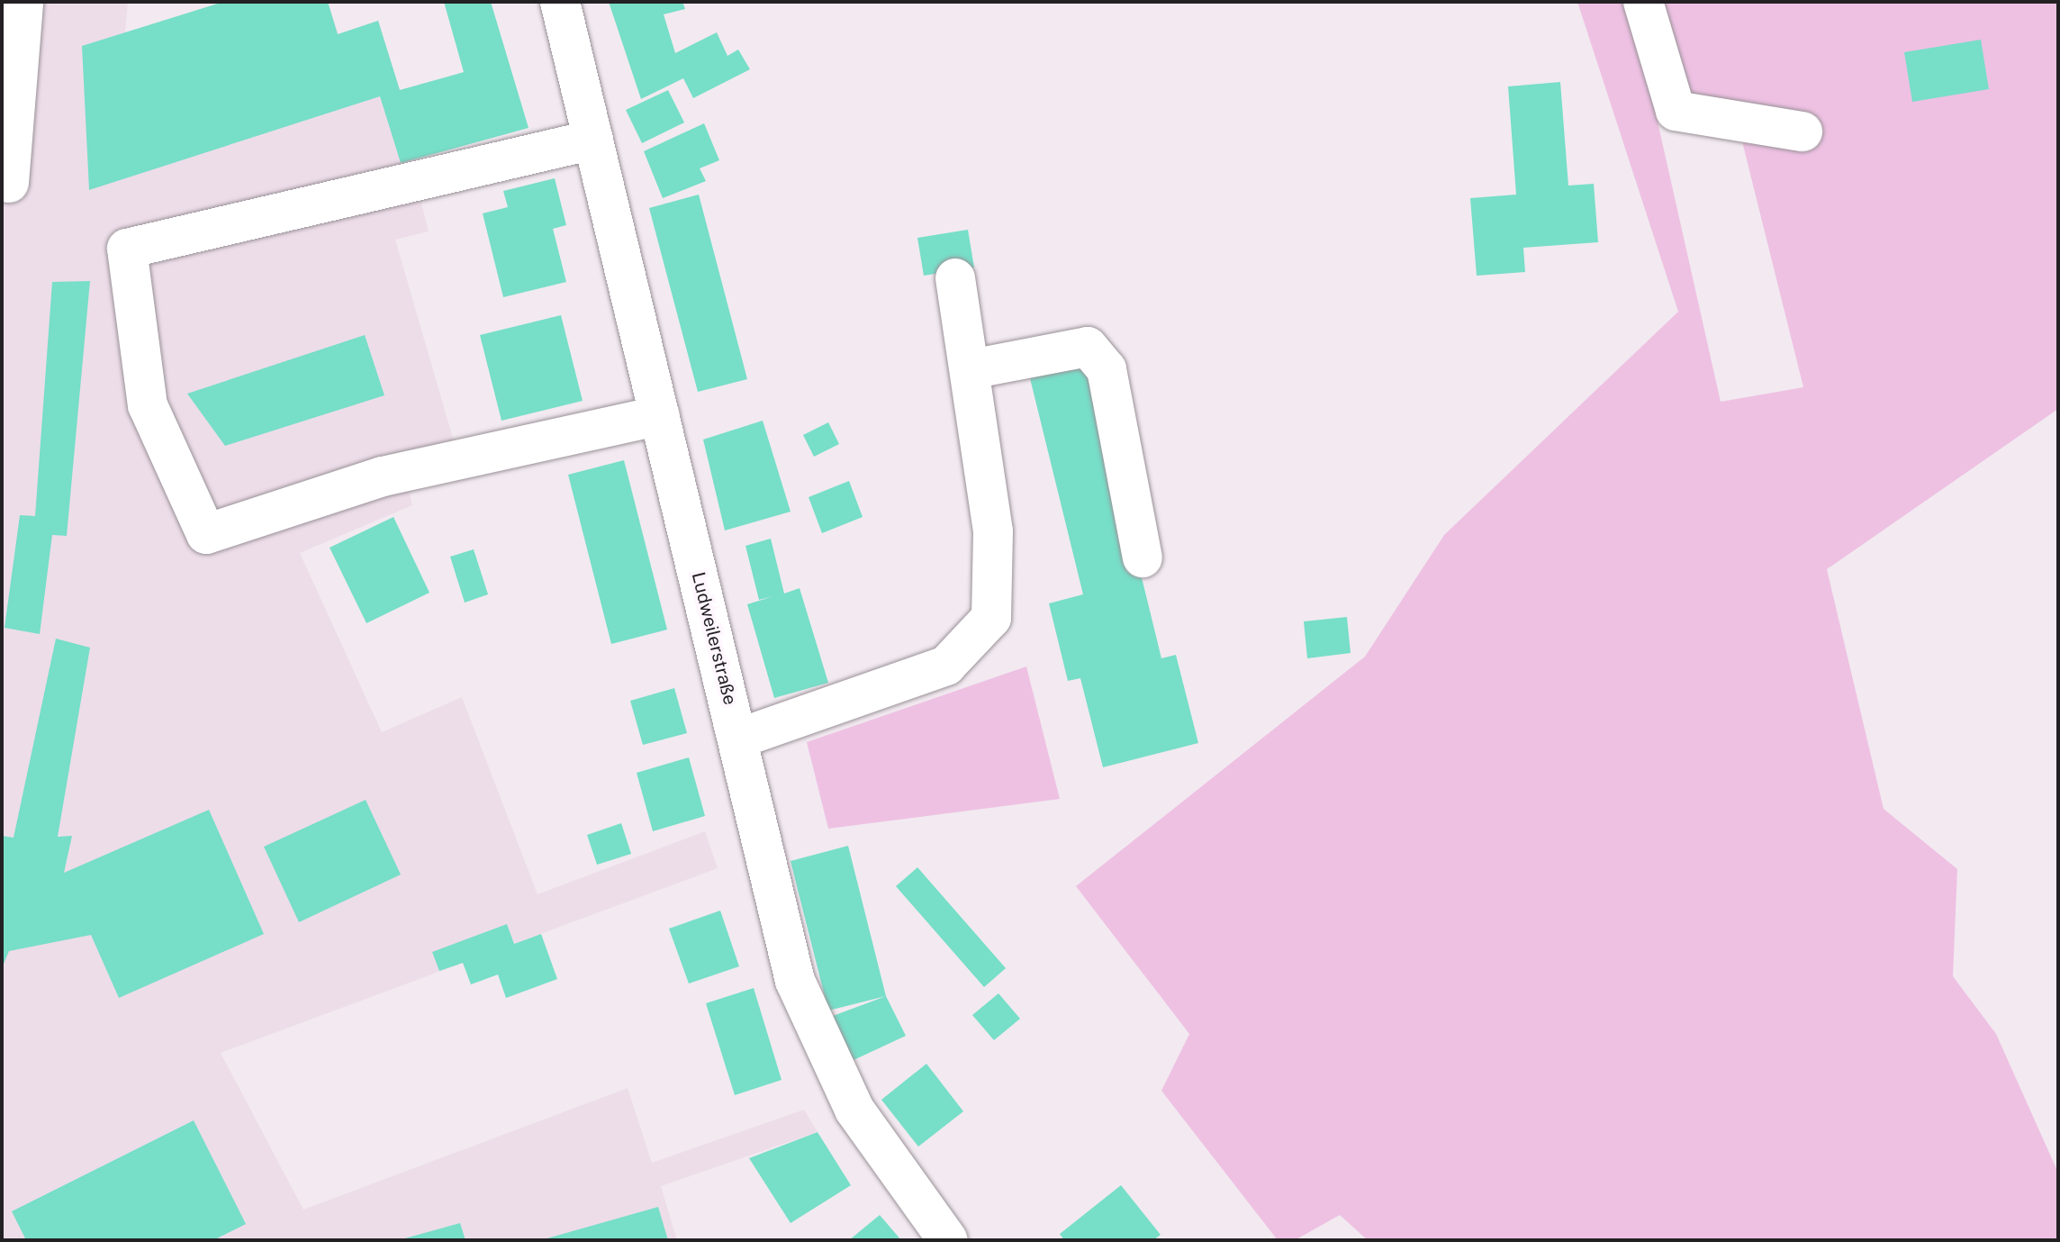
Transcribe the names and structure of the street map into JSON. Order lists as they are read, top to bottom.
{
  "streets": {
    "main road": ["Ludweilerstraße"]
  }
}
